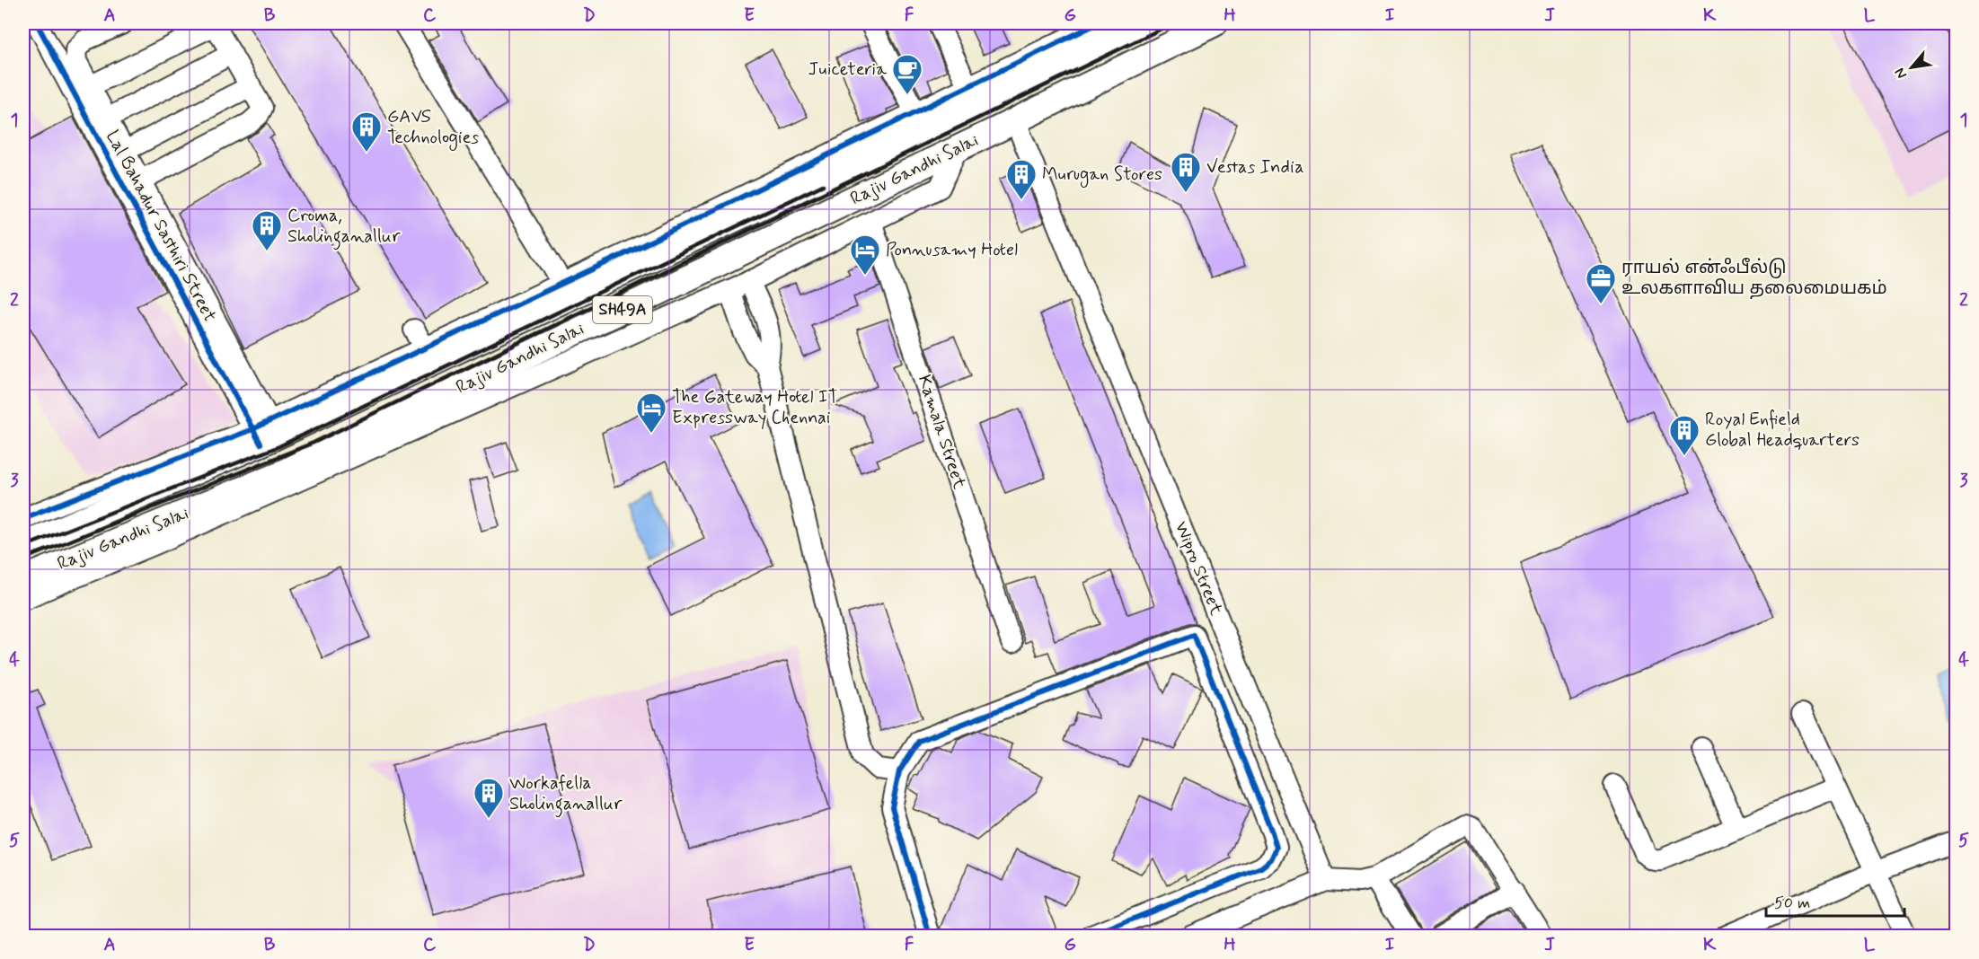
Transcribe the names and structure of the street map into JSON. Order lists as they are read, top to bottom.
{
  "streets": {
    "main road": ["Rajiv Gandhi Salai", "SH49A"],
    "street": ["Lal Bahadur Sasthiri Street", "Kamala Street", "Wipro Street"]
  },
  "crossings": [
    ["Rajiv Gandhi Salai", "Lal Bahadur Sasthiri Street"],
    ["Rajiv Gandhi Salai", "Wipro Street"]
  ],
  "places": {
    "cafe": ["Juiceteria"],
    "building": [
      "GAVS Technologies",
      "Vestas India",
      "Murugan Stores",
      "Croma, Sholinganallur",
      "Royal Enfield Global Headquarters",
      "Workafella Sholinganallur"
    ],
    "hotel": ["Ponnusamy Hotel", "The Gateway Hotel IT Expressway Chennai"],
    "office": ["ராயல் என்ஃபீல்டு உலகளாவிய தலைமையகம்"]
  },
  "scale_bar": "50 m",
  "north": "bottom left",
  "grid": {
    "columns": [
      "A",
      "B",
      "C",
      "D",
      "E",
      "F",
      "G",
      "H",
      "I",
      "J",
      "K",
      "L"
    ],
    "rows": [
      "1",
      "2",
      "3",
      "4",
      "5"
    ]
  }
}
